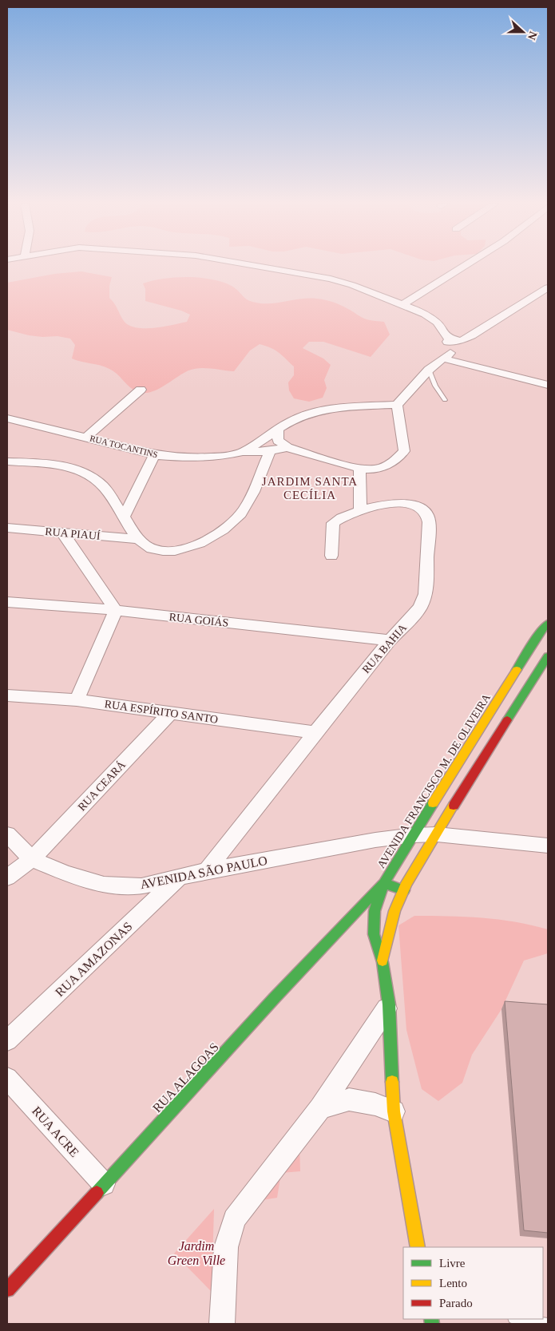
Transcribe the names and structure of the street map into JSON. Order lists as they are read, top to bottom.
{
  "streets": {
    "street": [
      "RUA TOCANTINS",
      "RUA PIAUÍ",
      "RUA GOIÁS",
      "RUA BAHIA",
      "RUA ESPÍRITO SANTO",
      "AVENIDA FRANCISCO M. DE OLIVEIRA",
      "RUA CEARÁ",
      "AVENIDA SÃO PAULO",
      "RUA AMAZONAS",
      "RUA ALAGOAS",
      "RUA ACRE"
    ]
  },
  "crossings": [
    ["RUA GOIÁS", "RUA BAHIA"],
    ["RUA BAHIA", "RUA ESPÍRITO SANTO"],
    ["RUA BAHIA", "AVENIDA SÃO PAULO"],
    ["RUA ESPÍRITO SANTO", "RUA CEARÁ"],
    ["AVENIDA FRANCISCO M. DE OLIVEIRA", "AVENIDA SÃO PAULO"],
    ["AVENIDA FRANCISCO M. DE OLIVEIRA", "RUA ALAGOAS"],
    ["RUA CEARÁ", "AVENIDA SÃO PAULO"],
    ["AVENIDA SÃO PAULO", "RUA AMAZONAS"],
    ["RUA ALAGOAS", "RUA ACRE"]
  ],
  "districts": ["JARDIM SANTA CECÍLIA"],
  "parks": ["Jardim Green Ville"],
  "legend": ["Livre", "Lento", "Parado"],
  "north": "right"
}
